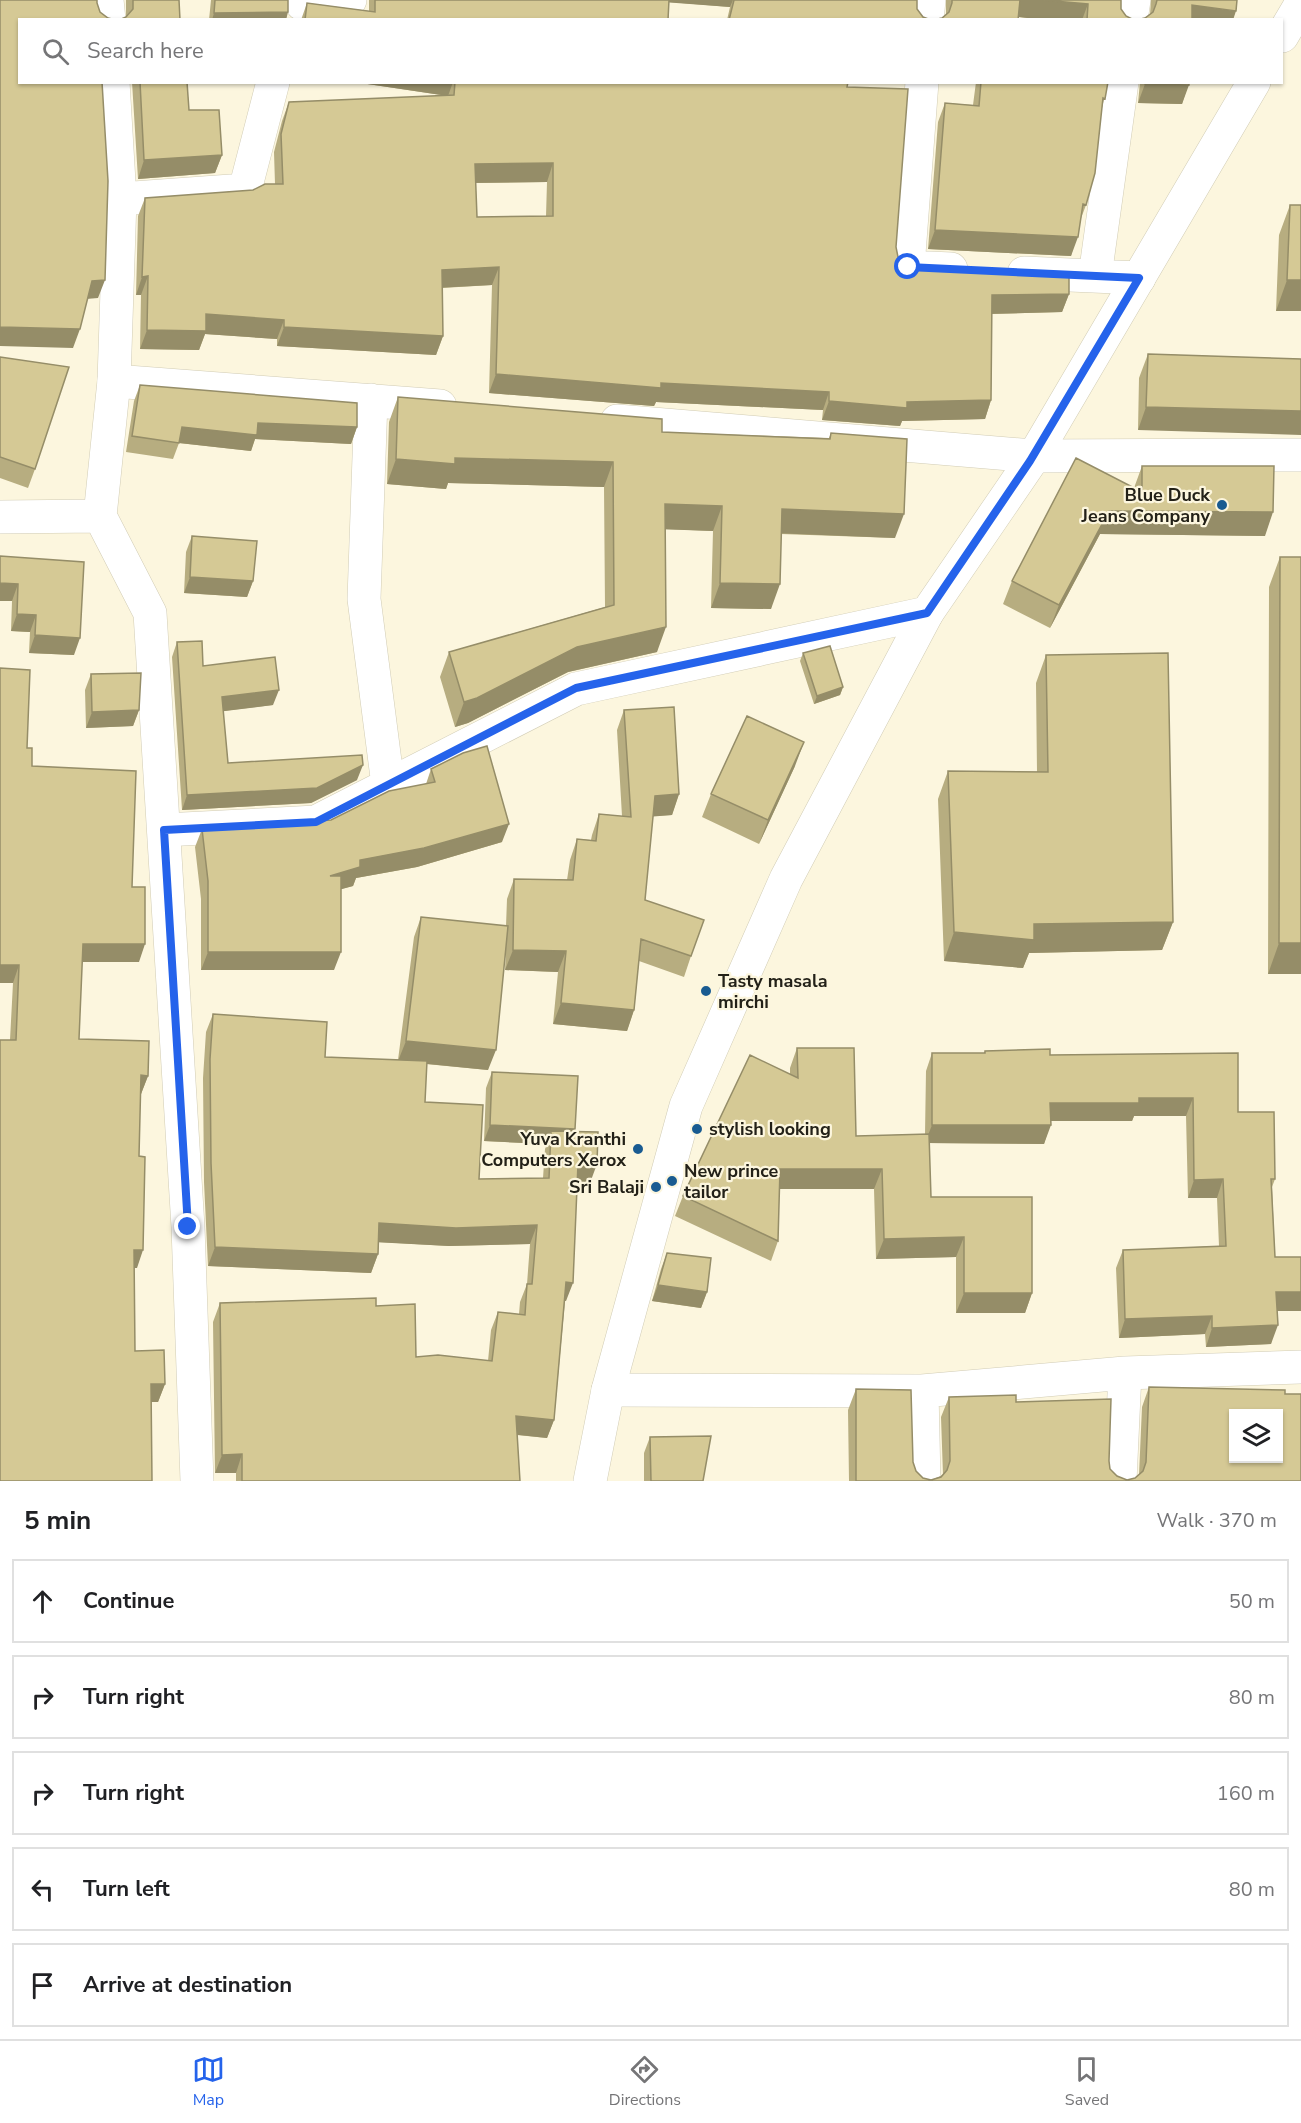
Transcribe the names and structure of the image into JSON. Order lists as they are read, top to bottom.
{
  "places": [
    "Blue Duck Jeans Company",
    "Tasty masala mirchi",
    "stylish looking",
    "Yuva Kranthi Computers Xerox",
    "New prince tailor",
    "Sri Balaji"
  ],
  "page": {
    "search": "Search here",
    "heading": ["5 min", "Walk · 370 m"],
    "list": [
      ["Continue", "50 m"],
      ["Turn right", "80 m"],
      ["Turn right", "160 m"],
      ["Turn left", "80 m"],
      "Arrive at destination"
    ],
    "nav": ["Map", "Directions", "Saved"]
  }
}
